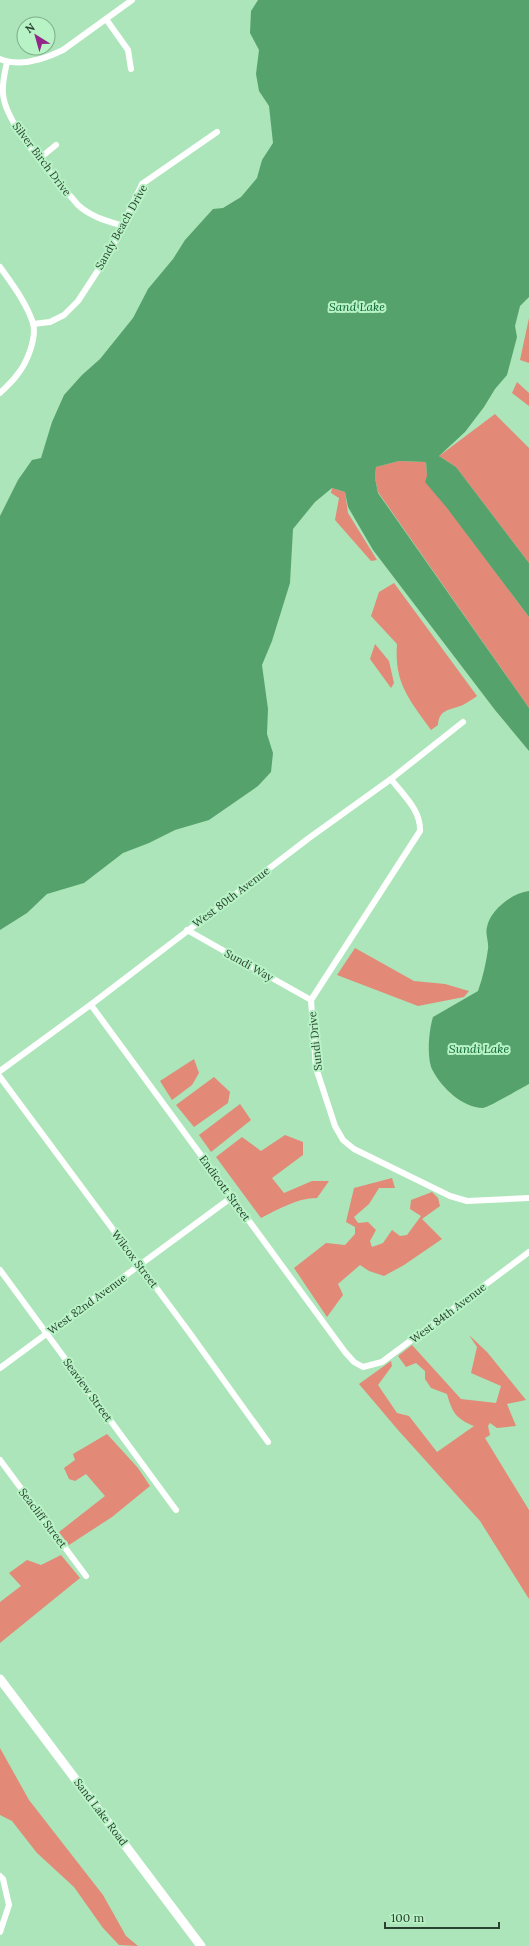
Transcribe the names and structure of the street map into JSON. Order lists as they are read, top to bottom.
{
  "streets": {
    "main road": ["Sand Lake Road"],
    "street": [
      "Silver Birch Drive",
      "Sandy Beach Drive",
      "West 80th Avenue",
      "Sundi Way",
      "Sundi Drive",
      "Endicott Street",
      "Wilcox Street",
      "West 82nd Avenue",
      "West 84th Avenue",
      "Seaview Street",
      "Seacliff Street"
    ]
  },
  "crossings": [
    ["Silver Birch Drive", "Sandy Beach Drive"],
    ["West 80th Avenue", "Sundi Way"],
    ["West 80th Avenue", "Sundi Drive"],
    ["West 80th Avenue", "Endicott Street"],
    ["Sundi Way", "Sundi Drive"],
    ["Endicott Street", "West 82nd Avenue"],
    ["Endicott Street", "West 84th Avenue"],
    ["Wilcox Street", "West 82nd Avenue"],
    ["West 82nd Avenue", "Seaview Street"]
  ],
  "water": ["Sand Lake", "Sundi Lake"],
  "scale_bar": "100 m",
  "north": "top left"
}
